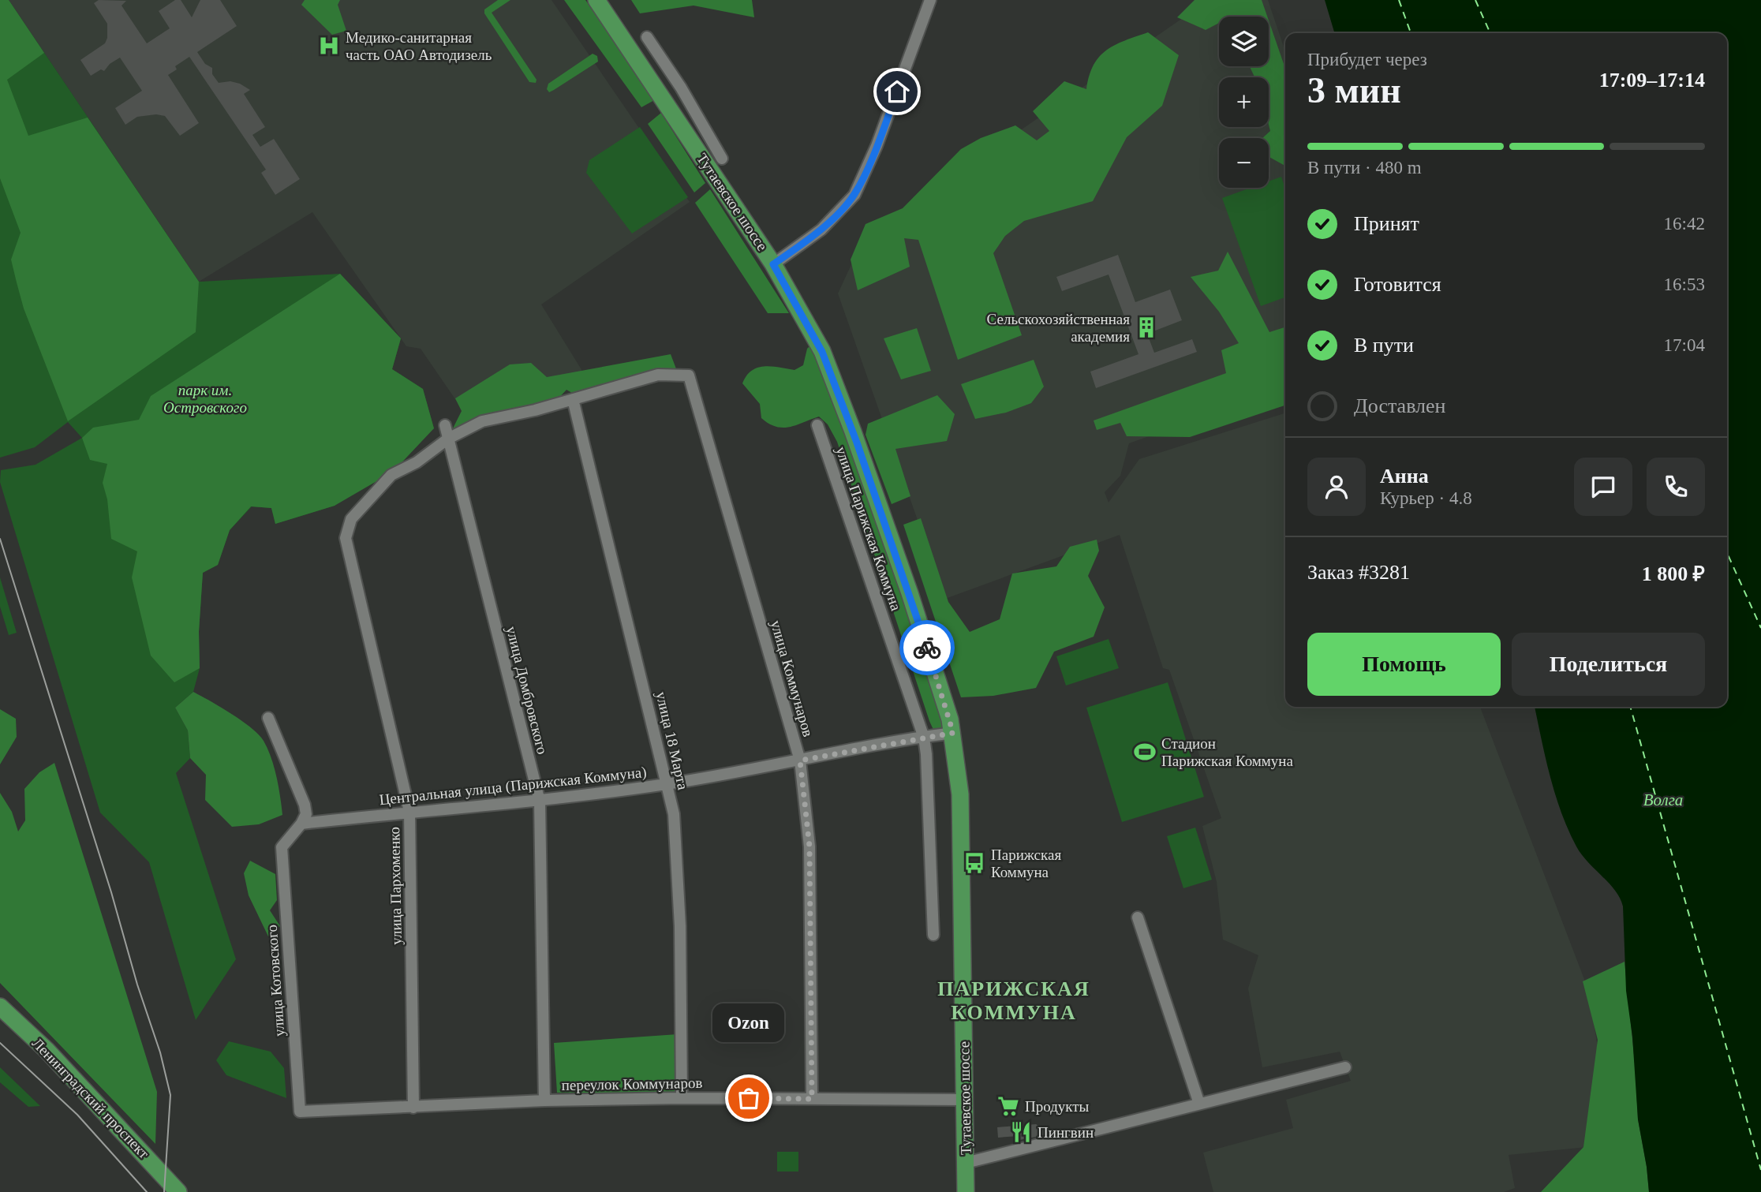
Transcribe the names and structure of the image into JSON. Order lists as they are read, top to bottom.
{
  "streets": {
    "main road": ["Тутаевское шоссе", "Ленинградский проспект"],
    "street": [
      "улица Парижская Коммуна",
      "улица Коммунаров",
      "улица Домбровского",
      "улица 18 Марта",
      "Центральная улица (Парижская Коммуна)",
      "улица Пархоменко",
      "улица Котовского",
      "переулок Коммунаров"
    ]
  },
  "crossings": [
    ["Тутаевское шоссе", "Центральная улица (Парижская Коммуна)"],
    ["Тутаевское шоссе", "переулок Коммунаров"],
    ["улица Парижская Коммуна", "Центральная улица (Парижская Коммуна)"],
    ["улица Коммунаров", "улица 18 Марта"],
    ["улица Коммунаров", "Центральная улица (Парижская Коммуна)"],
    ["улица Коммунаров", "переулок Коммунаров"],
    ["улица Домбровского", "Центральная улица (Парижская Коммуна)"],
    ["улица Домбровского", "улица Пархоменко"],
    ["улица Домбровского", "переулок Коммунаров"],
    ["улица 18 Марта", "Центральная улица (Парижская Коммуна)"],
    ["улица 18 Марта", "переулок Коммунаров"],
    ["Центральная улица (Парижская Коммуна)", "улица Пархоменко"],
    ["Центральная улица (Парижская Коммуна)", "улица Котовского"],
    ["улица Пархоменко", "переулок Коммунаров"],
    ["улица Котовского", "переулок Коммунаров"]
  ],
  "districts": ["ПАРИЖСКАЯ КОММУНА"],
  "water": ["Волга"],
  "parks": ["парк им. Островского"],
  "places": {
    "hospital": ["Медико-санитарная часть ОАО Автодизель"],
    "building": ["Сельскохозяйственная академия"],
    "sports": ["Стадион Парижская Коммуна"],
    "bus stop": ["Парижская Коммуна"],
    "other": ["Ozon"],
    "supermarket": ["Продукты"],
    "restaurant": ["Пингвин"]
  },
  "page": {
    "map_buttons": ["+", "−"],
    "heading": ["3 мин", "Прибудет через", "17:09–17:14"],
    "panel": [
      "Анна",
      "Курьер · 4.8",
      "Заказ #3281",
      "1 800 ₽"
    ],
    "bar": "В пути · 480 m",
    "list": [
      ["Принят", "16:42"],
      ["Готовится", "16:53"],
      ["В пути", "17:04"],
      "Доставлен"
    ],
    "buttons": ["Помощь", "Поделиться"],
    "bubble": "Ozon"
  }
}
